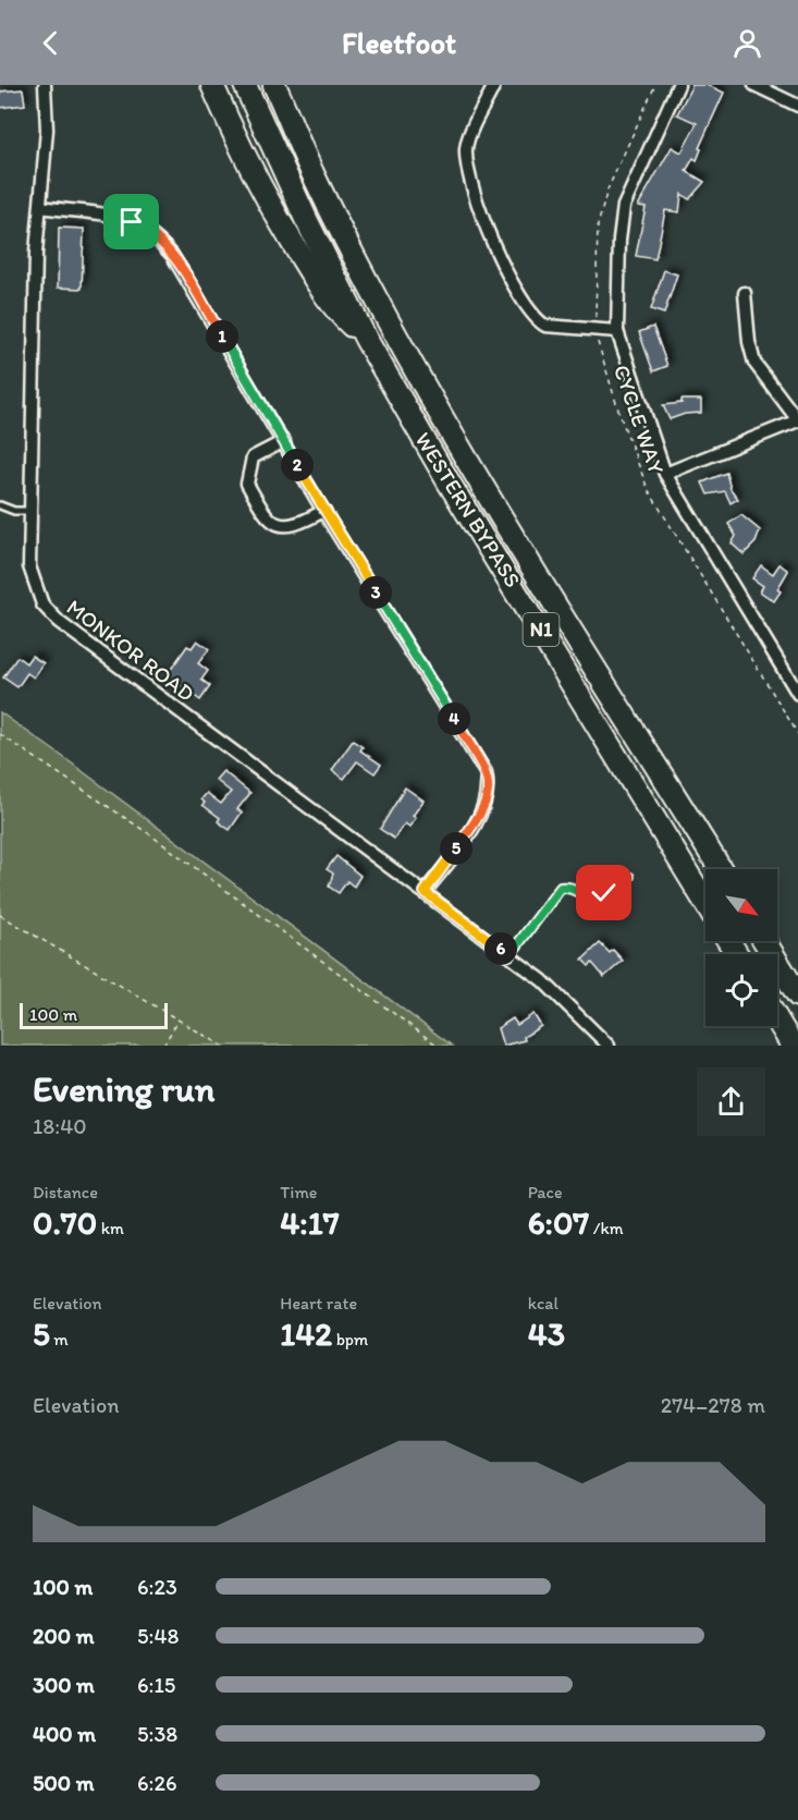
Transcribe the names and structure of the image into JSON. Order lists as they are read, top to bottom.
{
  "streets": {
    "highway": ["WESTERN BYPASS", "N1"],
    "street": ["MONKOR ROAD"],
    "path": ["CYCLE WAY"]
  },
  "scale_bar": "100 m",
  "north": "bottom right",
  "page": {
    "header": "Fleetfoot",
    "pins": [
      "1",
      "2",
      "3",
      "4",
      "5",
      "6"
    ],
    "scale": "100 m",
    "heading": ["Evening run", "18:40"],
    "stats": [
      ["Distance", "0.70 km"],
      ["Time", "4:17"],
      ["Pace", "6:07 /km"],
      ["Elevation", "5 m"],
      ["Heart rate", "142 bpm"],
      ["kcal", "43"]
    ],
    "chart": ["Elevation", "274–278 m"],
    "list": [
      {
        "name": "100 m",
        "note": "6:23"
      },
      {
        "name": "200 m",
        "note": "5:48"
      },
      {
        "name": "300 m",
        "note": "6:15"
      },
      {
        "name": "400 m",
        "note": "5:38"
      },
      {
        "name": "500 m",
        "note": "6:26"
      }
    ]
  }
}
